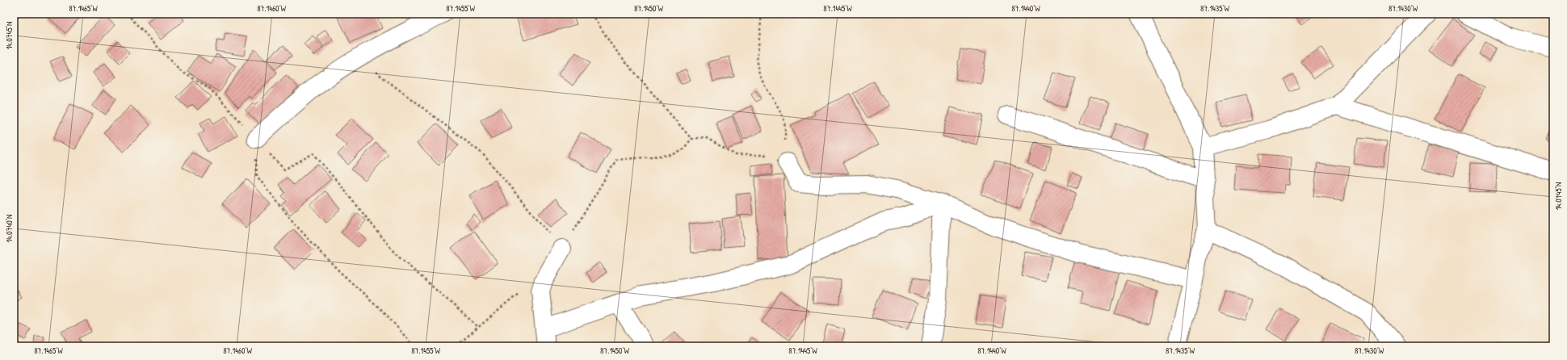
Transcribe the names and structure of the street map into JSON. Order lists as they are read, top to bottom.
{
  "coordinates": [
    "87.1465°W",
    "87.1460°W",
    "87.1455°W",
    "87.1450°W",
    "87.1445°W",
    "87.1440°W",
    "87.1435°W",
    "87.1430°W",
    "14.0745°N",
    "14.0740°N"
  ]
}
